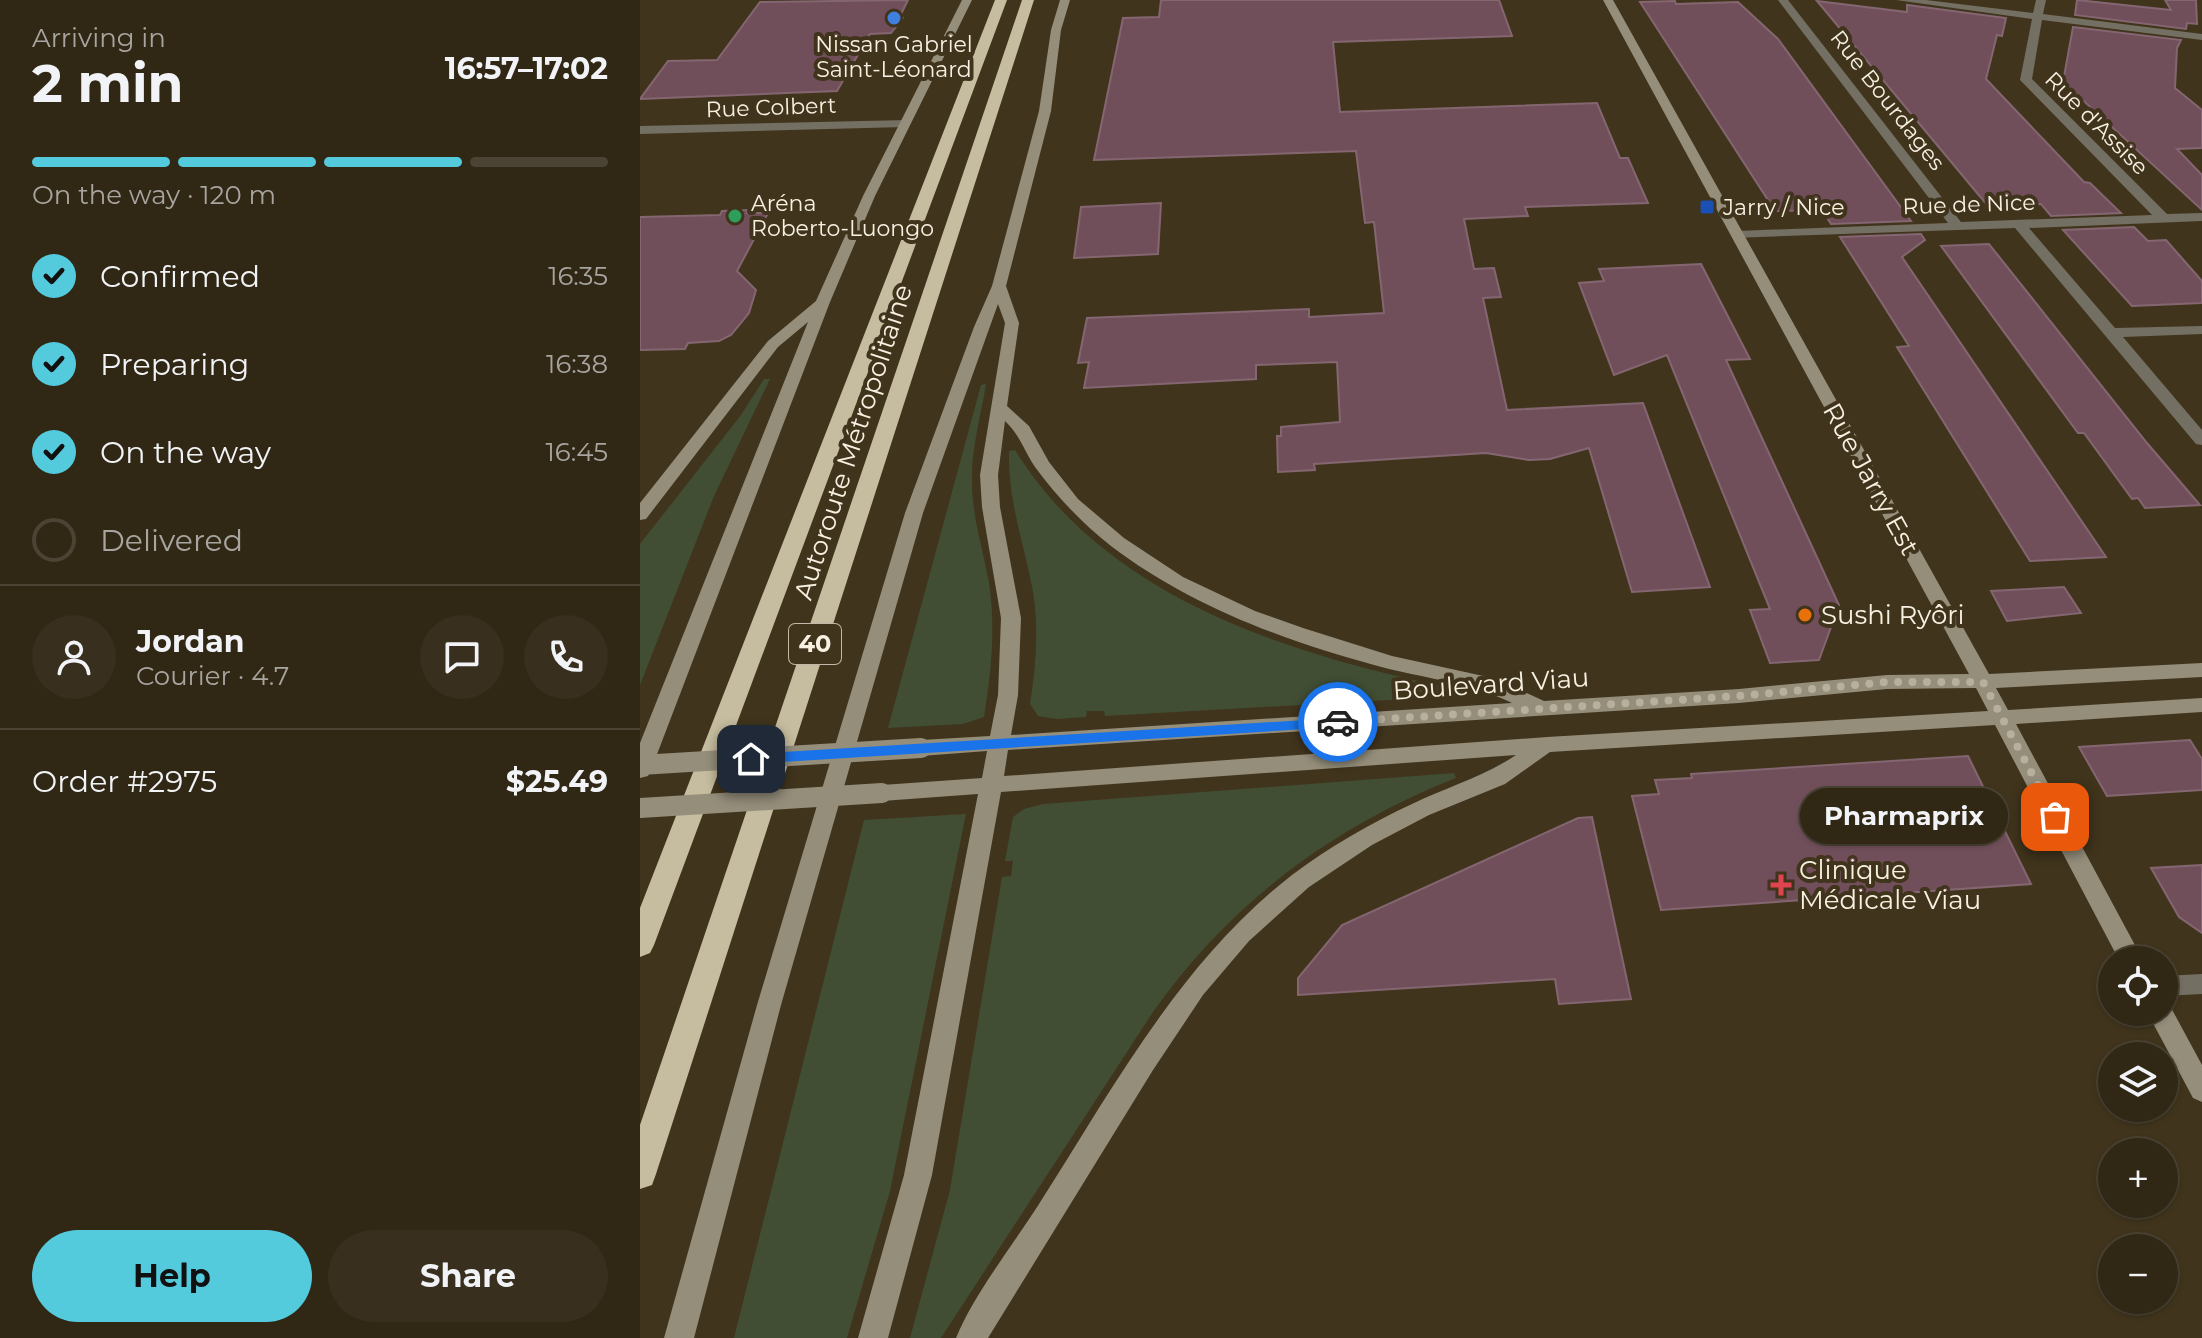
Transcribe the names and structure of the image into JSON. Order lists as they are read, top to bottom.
{
  "streets": {
    "highway": ["Autoroute Métropolitaine", "40"],
    "main road": ["Rue Jarry Est", "Boulevard Viau"],
    "street": [
      "Rue Bourdages",
      "Rue Colbert",
      "Rue d'Assise",
      "Rue de Nice"
    ]
  },
  "crossings": [
    ["Rue Bourdages", "Rue de Nice"],
    ["Rue d'Assise", "Rue de Nice"],
    ["Rue de Nice", "Rue Jarry Est"],
    ["Rue Jarry Est", "Boulevard Viau"]
  ],
  "places": {
    "other": [
      "Nissan Gabriel Saint-Léonard",
      "Aréna Roberto-Luongo",
      "Sushi Ryôri",
      "Pharmaprix"
    ],
    "transit": ["Jarry / Nice"],
    "health": ["Clinique Médicale Viau"]
  },
  "page": {
    "heading": ["2 min", "Arriving in", "16:57–17:02"],
    "panel": [
      "Jordan",
      "Courier · 4.7",
      "Order #2975",
      "$25.49"
    ],
    "bar": "On the way · 120 m",
    "list": [
      ["Confirmed", "16:35"],
      ["Preparing", "16:38"],
      ["On the way", "16:45"],
      "Delivered"
    ],
    "bubble": "Pharmaprix",
    "map_buttons": ["+", "−"],
    "buttons": ["Help", "Share"]
  }
}
